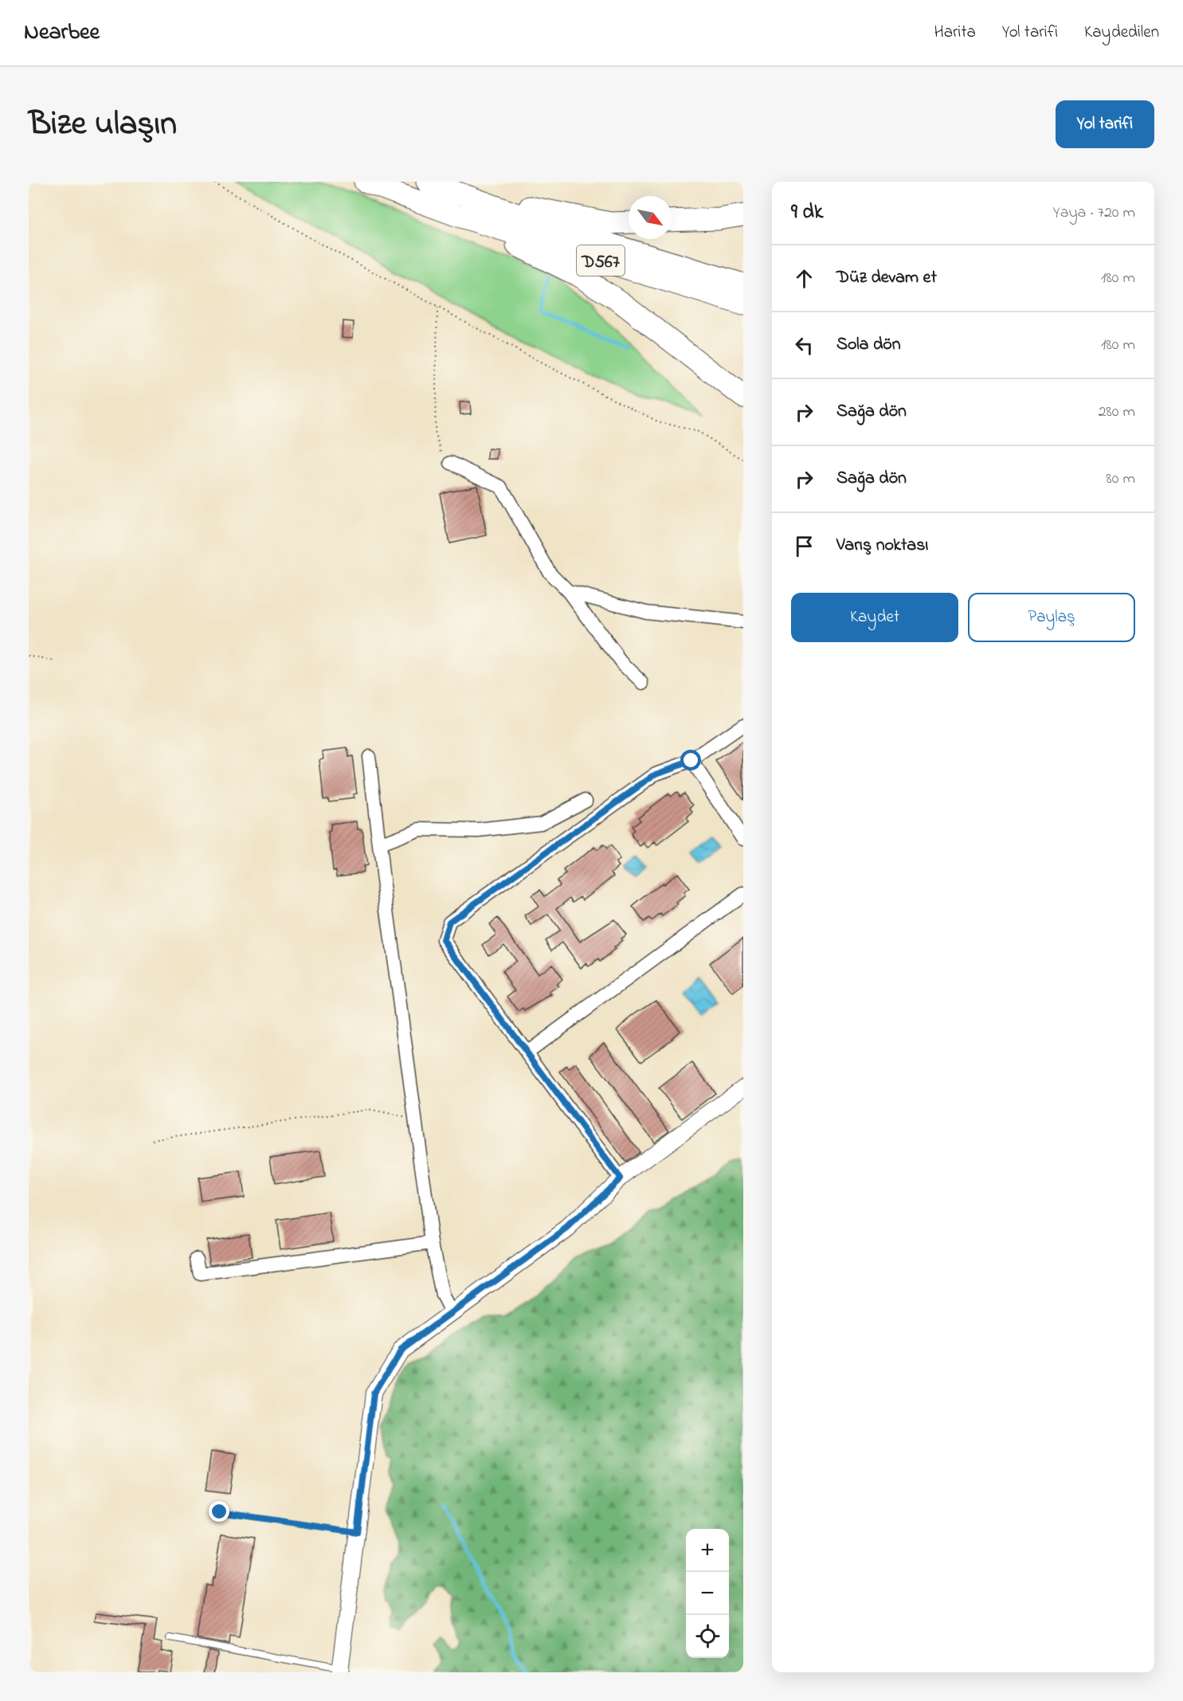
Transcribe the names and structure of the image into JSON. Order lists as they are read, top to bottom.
{
  "streets": {
    "highway": ["D567"]
  },
  "north": "bottom right",
  "page": {
    "header": "Nearbee",
    "nav": ["Harita", "Yol tarifi", "Kaydedilen"],
    "title": "Bize ulaşın",
    "buttons": [
      "Yol tarifi",
      ["Kaydet", "Paylaş"]
    ],
    "heading": ["9 dk", "Yaya · 720 m"],
    "list": [
      ["Düz devam et", "180 m"],
      ["Sola dön", "180 m"],
      ["Sağa dön", "280 m"],
      ["Sağa dön", "80 m"],
      "Varış noktası"
    ],
    "map_buttons": ["+", "−"]
  }
}
